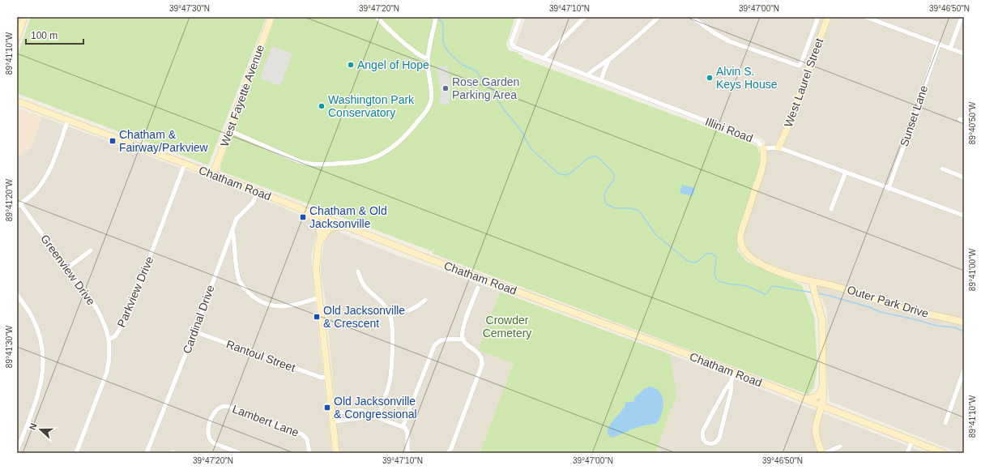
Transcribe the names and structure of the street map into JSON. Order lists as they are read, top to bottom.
{
  "streets": {
    "main road": [
      "West Laurel Street",
      "West Fayette Avenue",
      "Chatham Road",
      "Outer Park Drive"
    ],
    "street": [
      "Sunset Lane",
      "Illini Road",
      "Greenview Drive",
      "Parkview Drive",
      "Cardinal Drive",
      "Rantoul Street",
      "Lambert Lane"
    ]
  },
  "crossings": [
    ["West Laurel Street", "Illini Road"],
    ["West Fayette Avenue", "Chatham Road"],
    ["Sunset Lane", "Illini Road"],
    ["Chatham Road", "Parkview Drive"],
    ["Chatham Road", "Cardinal Drive"],
    ["Greenview Drive", "Parkview Drive"],
    ["Cardinal Drive", "Rantoul Street"]
  ],
  "parks": ["Crowder Cemetery"],
  "places": {
    "other": [
      "Angel of Hope",
      "Alvin S. Keys House",
      "Rose Garden Parking Area",
      "Washington Park Conservatory"
    ],
    "transit": [
      "Chatham & Fairway/Parkview",
      "Chatham & Old Jacksonville",
      "Old Jacksonville & Crescent",
      "Old Jacksonville & Congressional"
    ]
  },
  "scale_bar": "100 m",
  "north": "left",
  "coordinates": [
    "39°47'30\"N",
    "39°47'20\"N",
    "39°47'10\"N",
    "39°47'00\"N",
    "39°46'50\"N",
    "89°41'10\"W",
    "89°40'50\"W",
    "89°41'20\"W",
    "89°41'00\"W",
    "89°41'30\"W"
  ]
}
